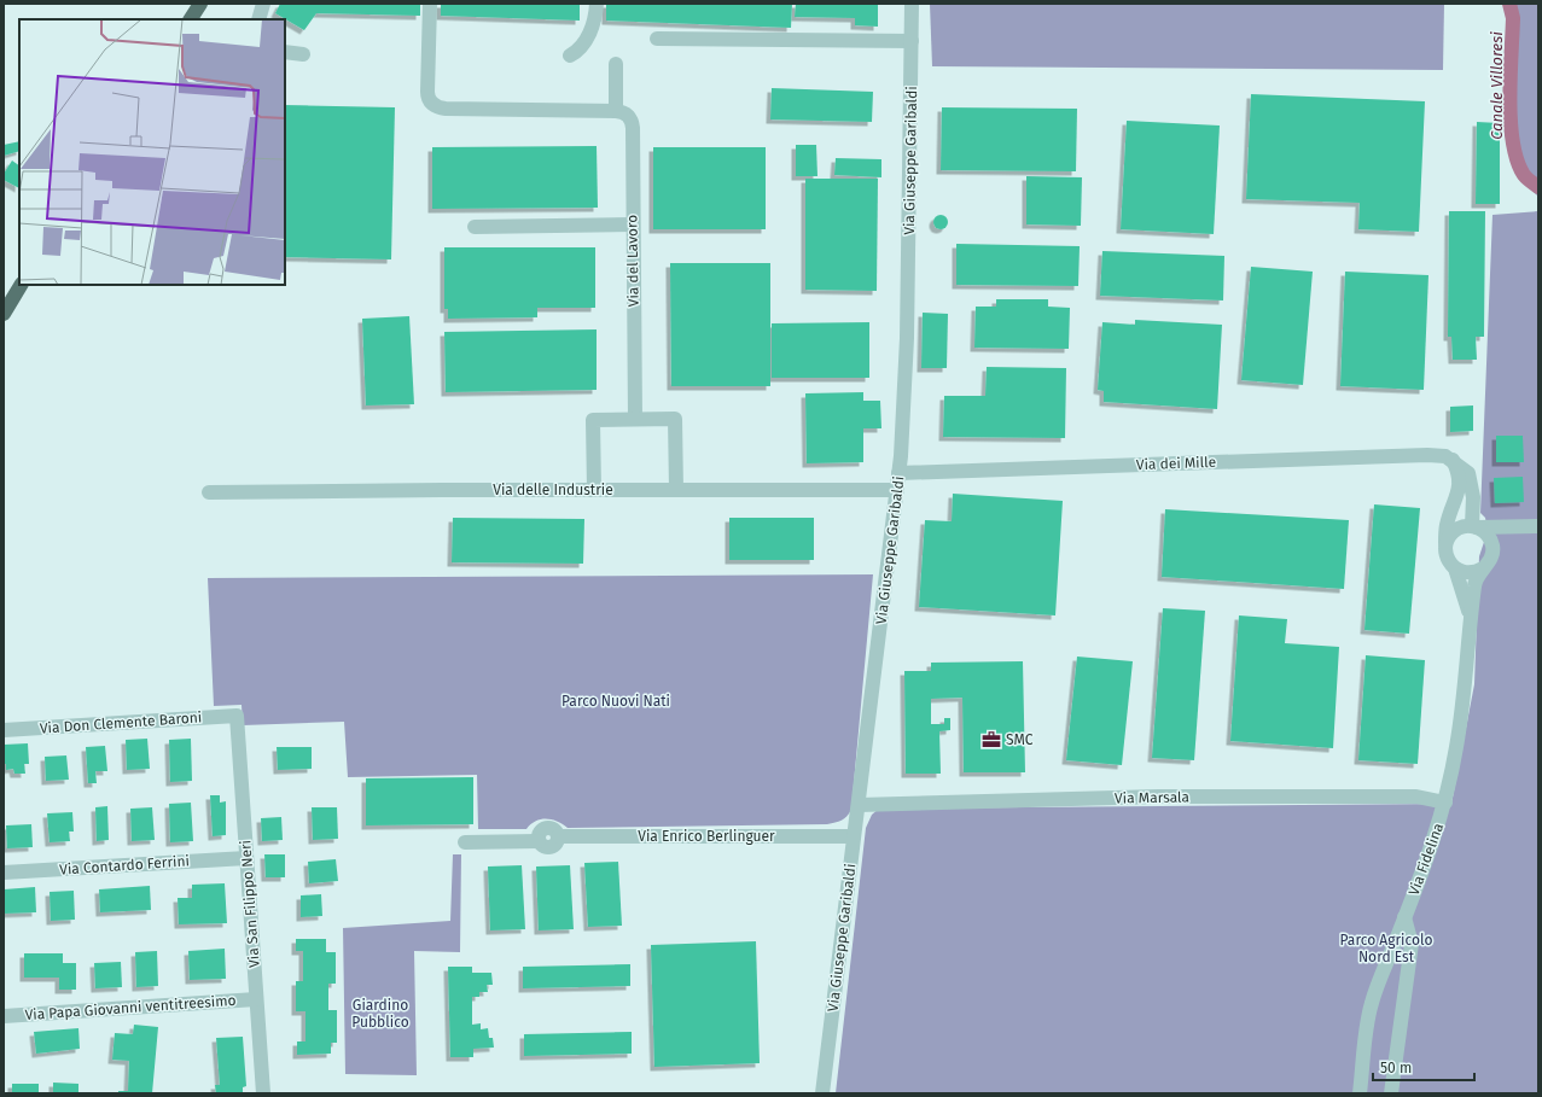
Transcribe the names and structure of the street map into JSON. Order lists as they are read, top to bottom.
{
  "streets": {
    "street": [
      "Via Giuseppe Garibaldi",
      "Via del Lavoro",
      "Via dei Mille",
      "Via delle Industrie",
      "Via Don Clemente Baroni",
      "Via Marsala",
      "Via Enrico Berlinguer",
      "Via Fidelina",
      "Via Contardo Ferrini",
      "Via San Filippo Neri",
      "Via Papa Giovanni ventitreesimo"
    ]
  },
  "crossings": [
    ["Via Giuseppe Garibaldi", "Via dei Mille"],
    ["Via Giuseppe Garibaldi", "Via delle Industrie"],
    ["Via Giuseppe Garibaldi", "Via Marsala"],
    ["Via Giuseppe Garibaldi", "Via Enrico Berlinguer"],
    ["Via dei Mille", "Via Fidelina"],
    ["Via Don Clemente Baroni", "Via San Filippo Neri"],
    ["Via Marsala", "Via Fidelina"],
    ["Via Contardo Ferrini", "Via San Filippo Neri"],
    ["Via San Filippo Neri", "Via Papa Giovanni ventitreesimo"]
  ],
  "water": ["Canale Villoresi"],
  "parks": ["Parco Nuovi Nati", "Parco Agricolo Nord Est", "Giardino Pubblico"],
  "places": {
    "office": ["SMC"]
  },
  "scale_bar": "50 m"
}
